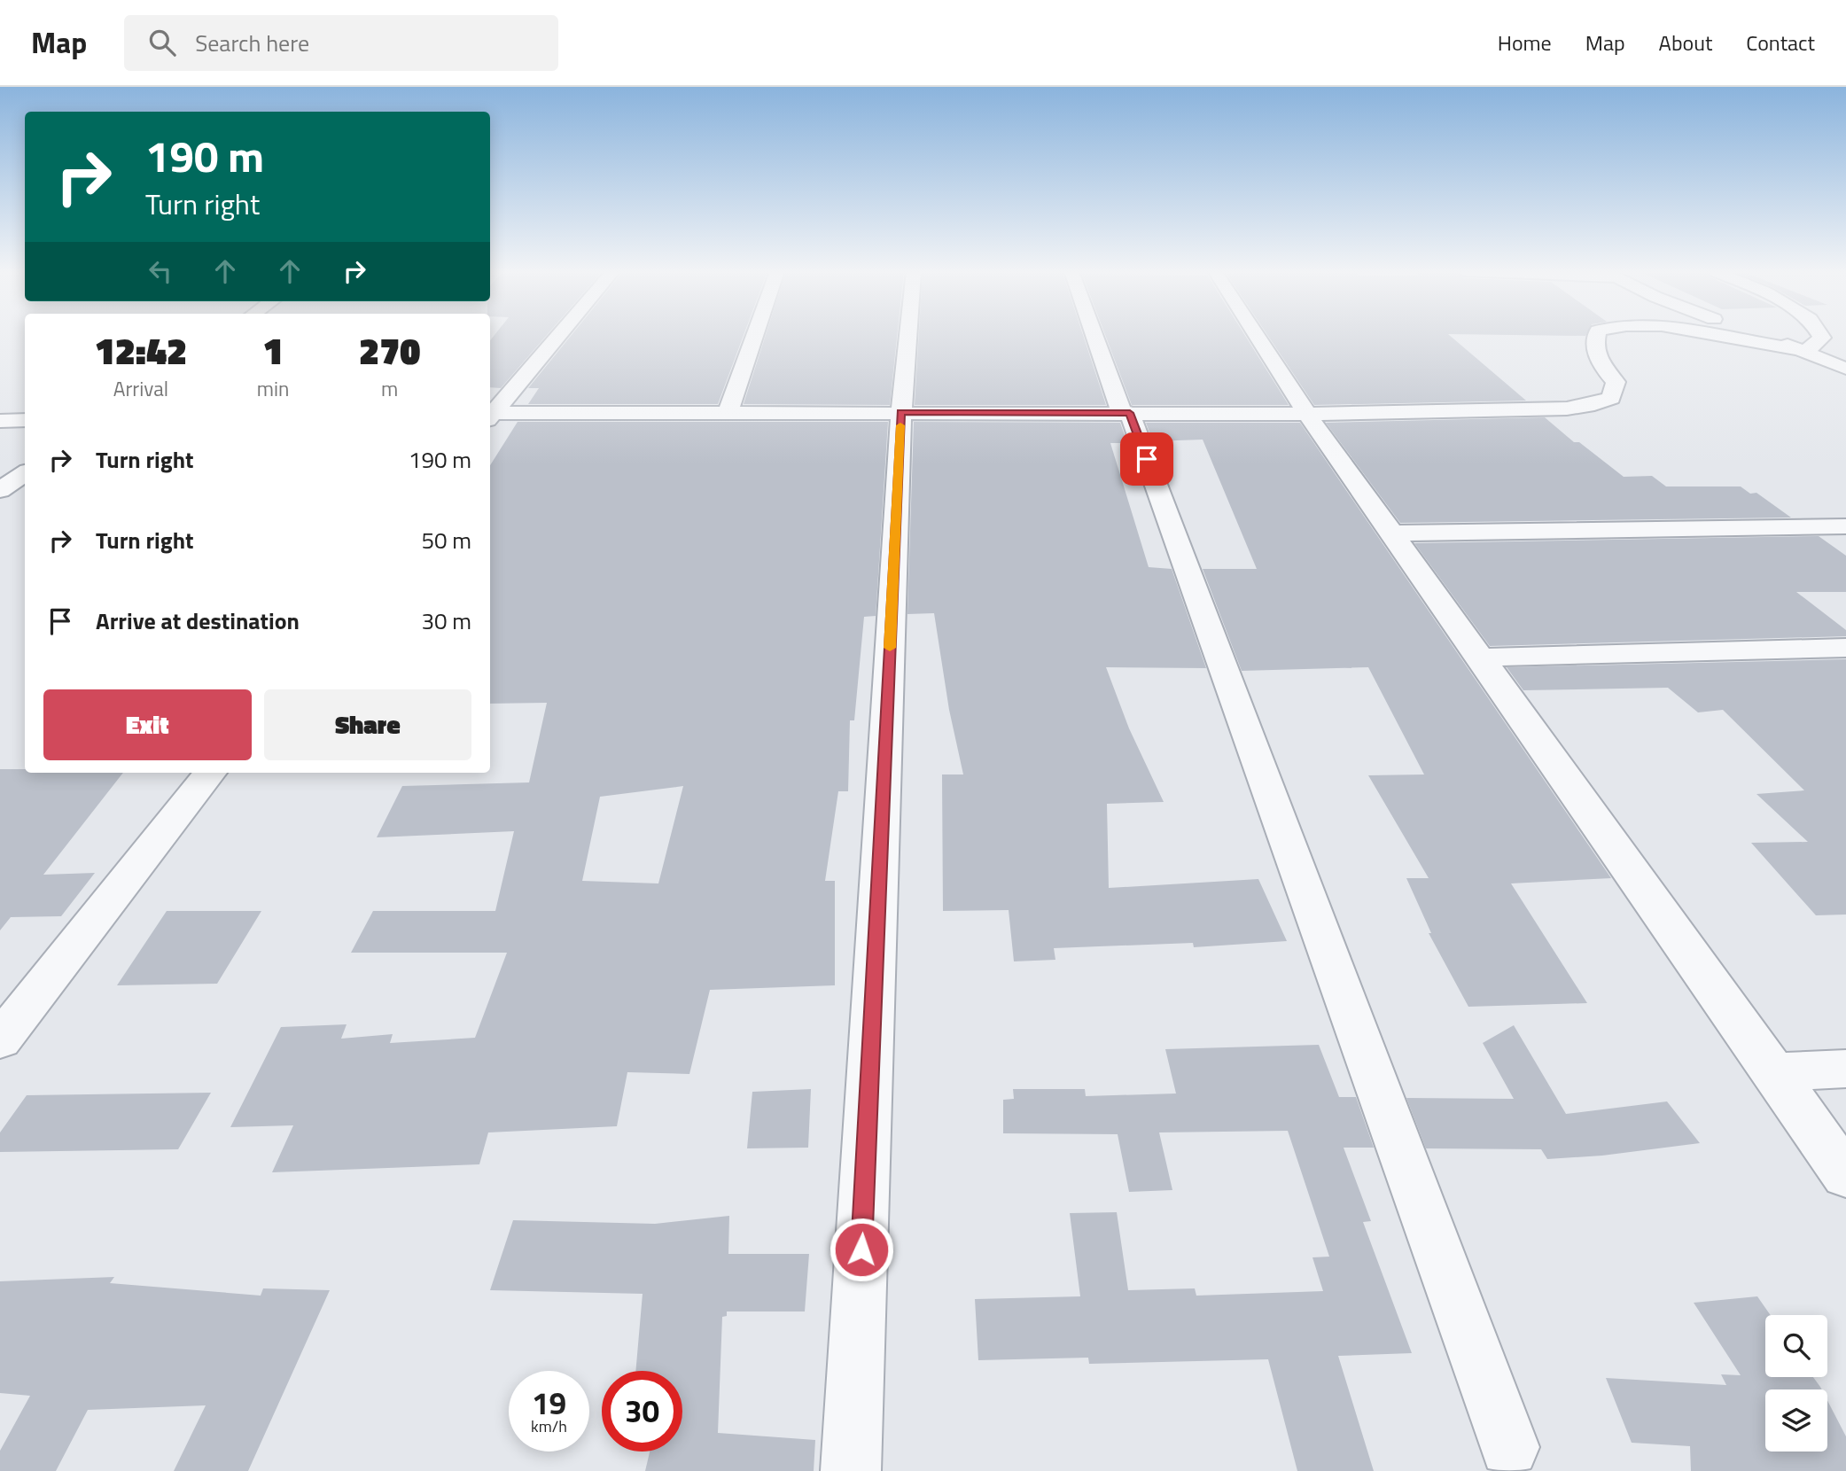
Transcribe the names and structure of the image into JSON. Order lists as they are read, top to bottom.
{
  "page": {
    "header": "Map",
    "search": "Search here",
    "nav": [
      "Home",
      "Map",
      "About",
      "Contact"
    ],
    "turn": ["190 m", "Turn right"],
    "eta": [
      "12:42",
      "Arrival",
      "1",
      "min",
      "270",
      "m"
    ],
    "list": [
      {
        "name": "Turn right",
        "value": "190 m"
      },
      {
        "name": "Turn right",
        "value": "50 m"
      },
      {
        "name": "Arrive at destination",
        "value": "30 m"
      }
    ],
    "buttons": ["Exit", "Share"],
    "speed": "19 km/h",
    "limit": "30"
  }
}
